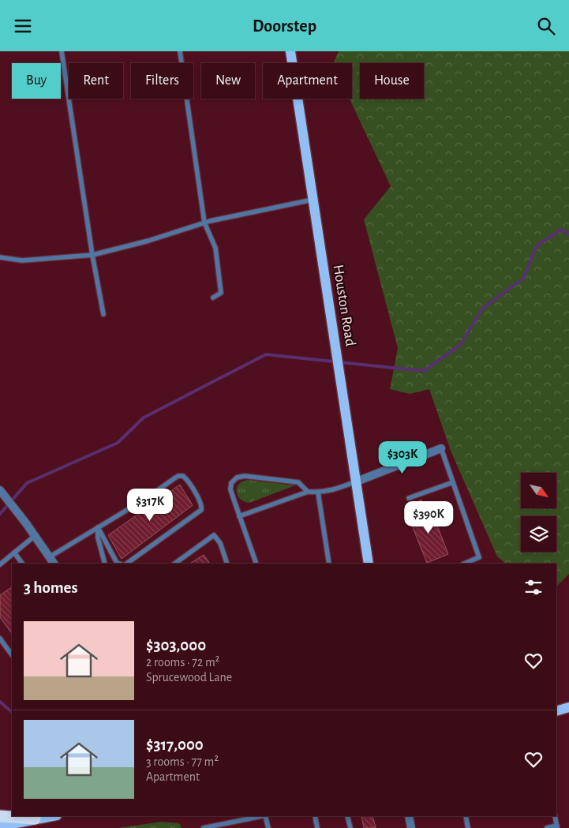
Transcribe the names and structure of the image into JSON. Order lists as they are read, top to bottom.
{
  "streets": {
    "main road": ["Houston Road"]
  },
  "north": "bottom right",
  "page": {
    "header": "Doorstep",
    "chip": [
      "Buy",
      "Rent",
      "Filters",
      "New",
      "Apartment",
      "House"
    ],
    "price": ["$303K", "$317K", "$390K"],
    "heading": "3 homes",
    "list": [
      {
        "name": "$303,000",
        "note": "2 rooms · 72 m² · Sprucewood Lane"
      },
      {
        "name": "$317,000",
        "note": "3 rooms · 77 m² · Apartment"
      }
    ]
  }
}
